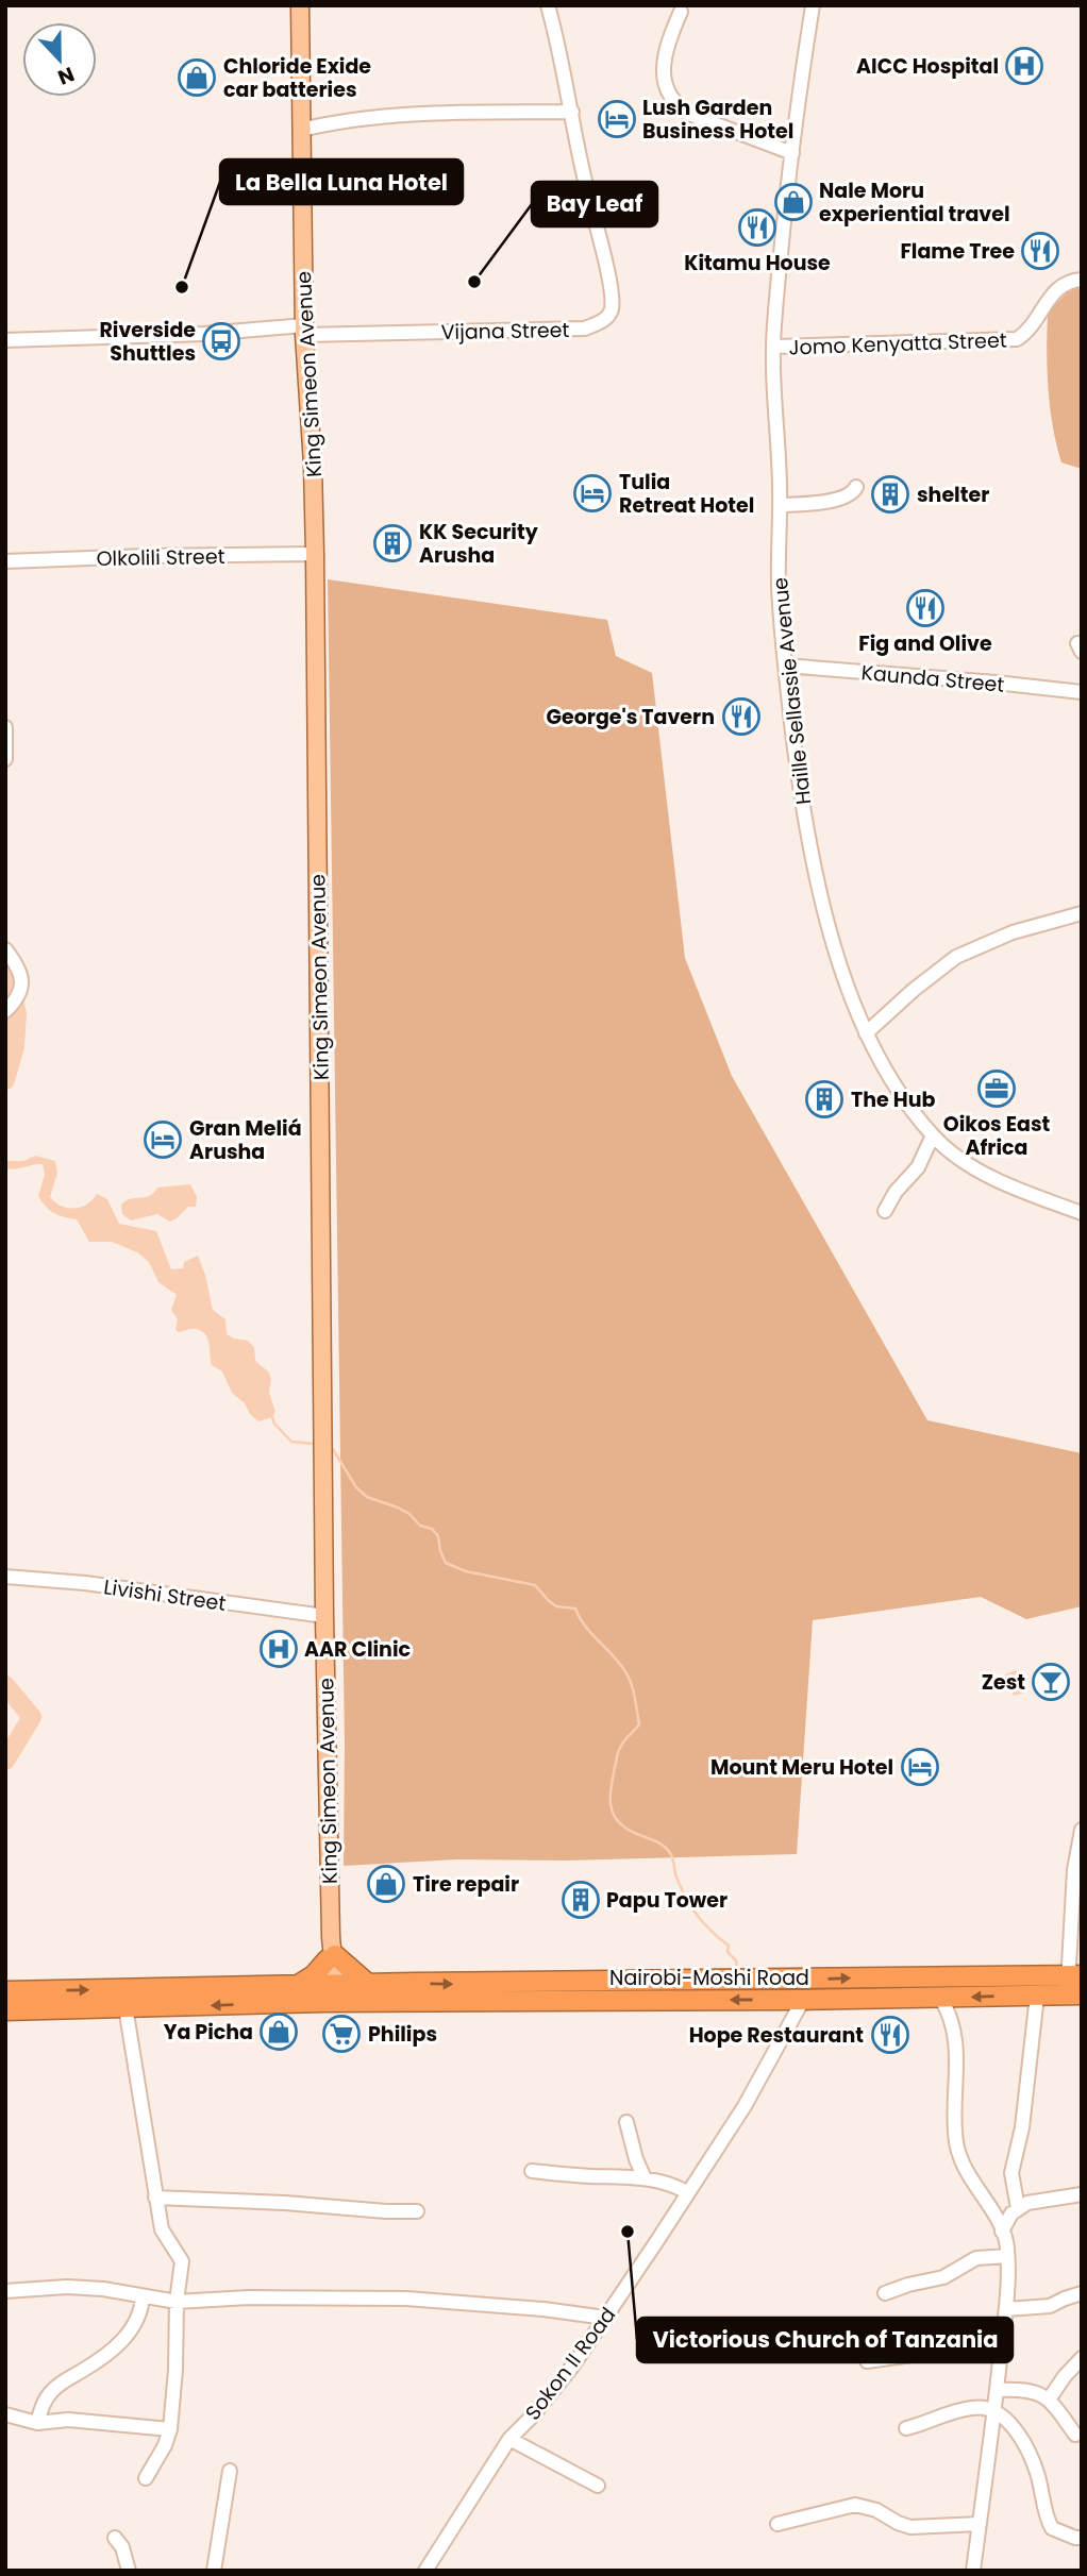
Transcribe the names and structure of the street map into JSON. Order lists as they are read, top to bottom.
{
  "streets": {
    "highway": ["Nairobi-Moshi Road"],
    "main road": ["King Simeon Avenue"],
    "street": [
      "Vijana Street",
      "Jomo Kenyatta Street",
      "Olkolili Street",
      "Kaunda Street",
      "Haille Sellassie Avenue",
      "Livishi Street",
      "Sokon II Road"
    ]
  },
  "crossings": [
    ["Vijana Street", "King Simeon Avenue"],
    ["Jomo Kenyatta Street", "Haille Sellassie Avenue"],
    ["King Simeon Avenue", "Olkolili Street"],
    ["King Simeon Avenue", "Livishi Street"],
    ["King Simeon Avenue", "Nairobi-Moshi Road"],
    ["Kaunda Street", "Haille Sellassie Avenue"],
    ["Nairobi-Moshi Road", "Sokon II Road"]
  ],
  "places": {
    "hospital": ["AICC Hospital", "AAR Clinic"],
    "shop": [
      "Chloride Exide car batteries",
      "Nale Moru experiential travel",
      "Tire repair",
      "Ya Picha"
    ],
    "hotel": [
      "Lush Garden Business Hotel",
      "Tulia Retreat Hotel",
      "Gran Meliá Arusha",
      "Mount Meru Hotel"
    ],
    "restaurant": [
      "Kitamu House",
      "Flame Tree",
      "Fig and Olive",
      "George's Tavern",
      "Hope Restaurant"
    ],
    "other": ["Bay Leaf", "La Bella Luna Hotel", "Victorious Church of Tanzania"],
    "bus stop": ["Riverside Shuttles"],
    "building": [
      "shelter",
      "KK Security Arusha",
      "The Hub",
      "Papu Tower"
    ],
    "office": ["Oikos East Africa"],
    "bar": ["Zest"],
    "supermarket": ["Philips"]
  },
  "north": "bottom"
}
